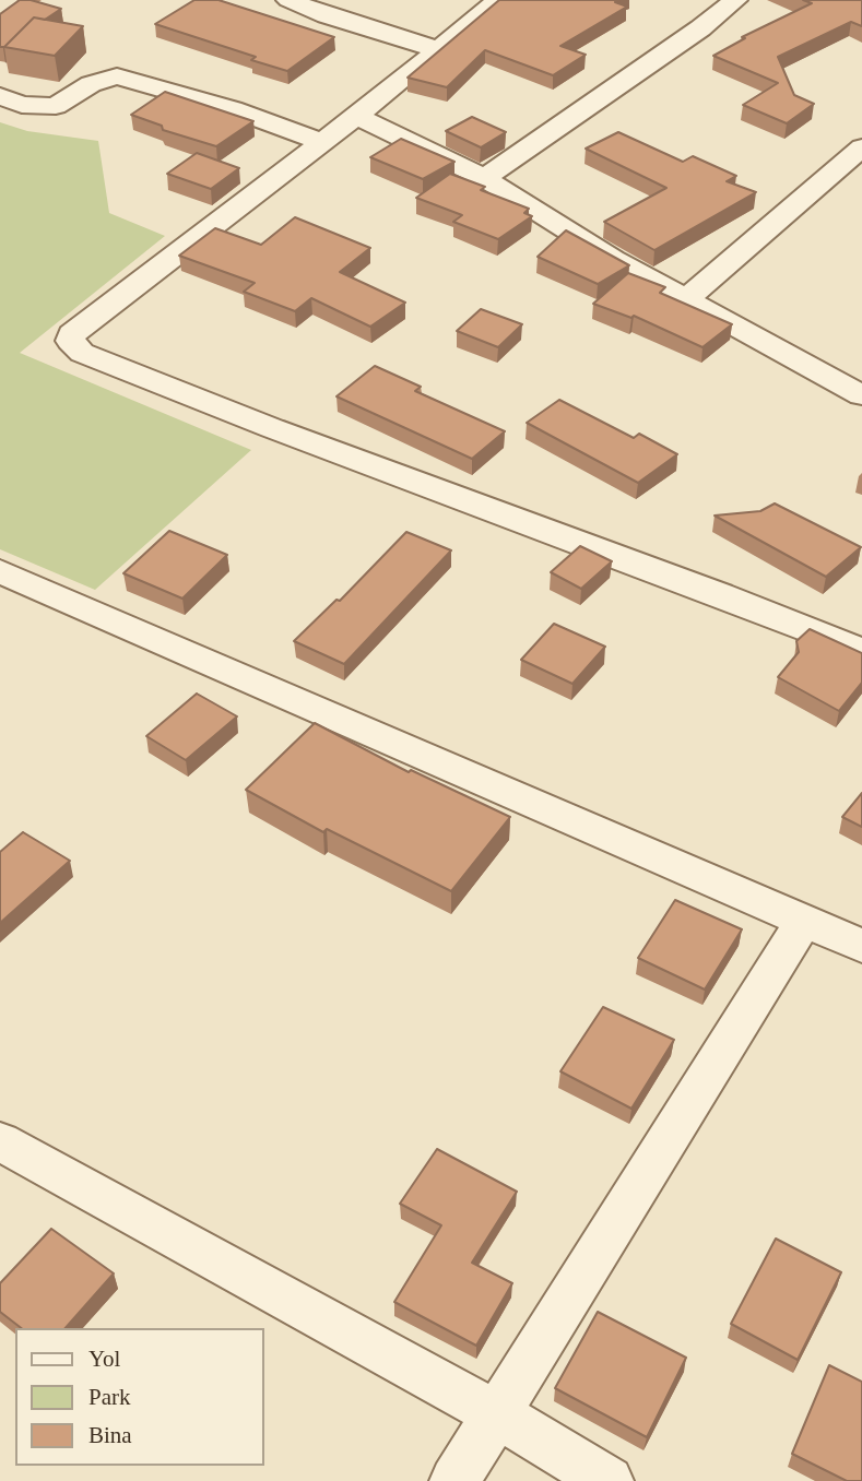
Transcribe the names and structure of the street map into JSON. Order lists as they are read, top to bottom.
{
  "legend": ["Yol", "Park", "Bina"]
}
